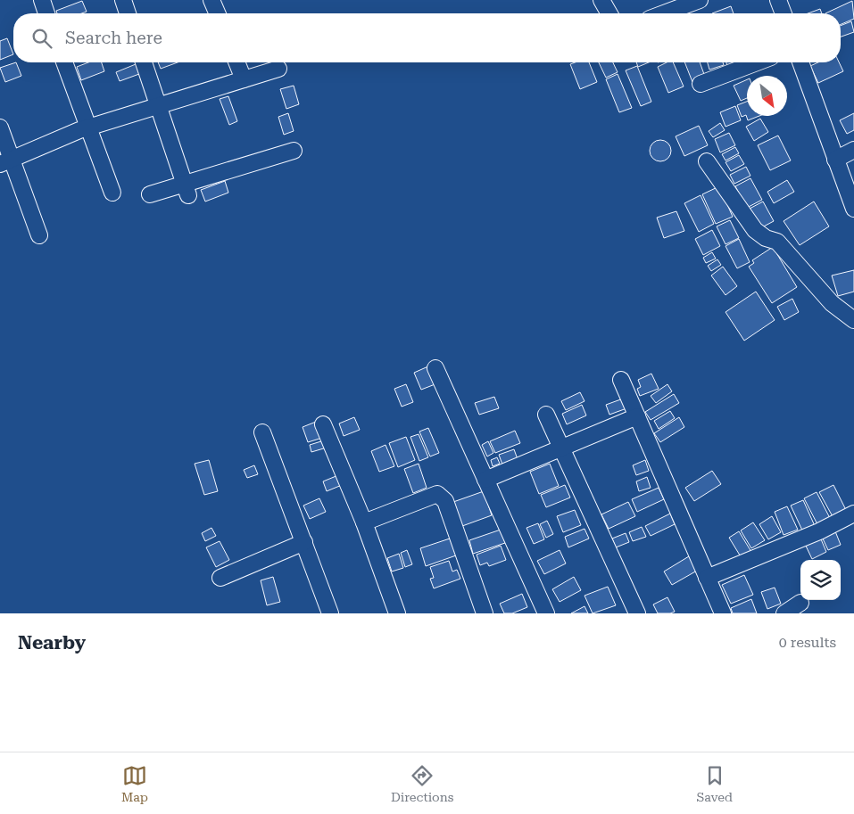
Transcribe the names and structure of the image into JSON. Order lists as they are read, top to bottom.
{
  "north": "bottom right",
  "page": {
    "search": "Search here",
    "heading": ["Nearby", "0 results"],
    "nav": ["Map", "Directions", "Saved"]
  }
}
